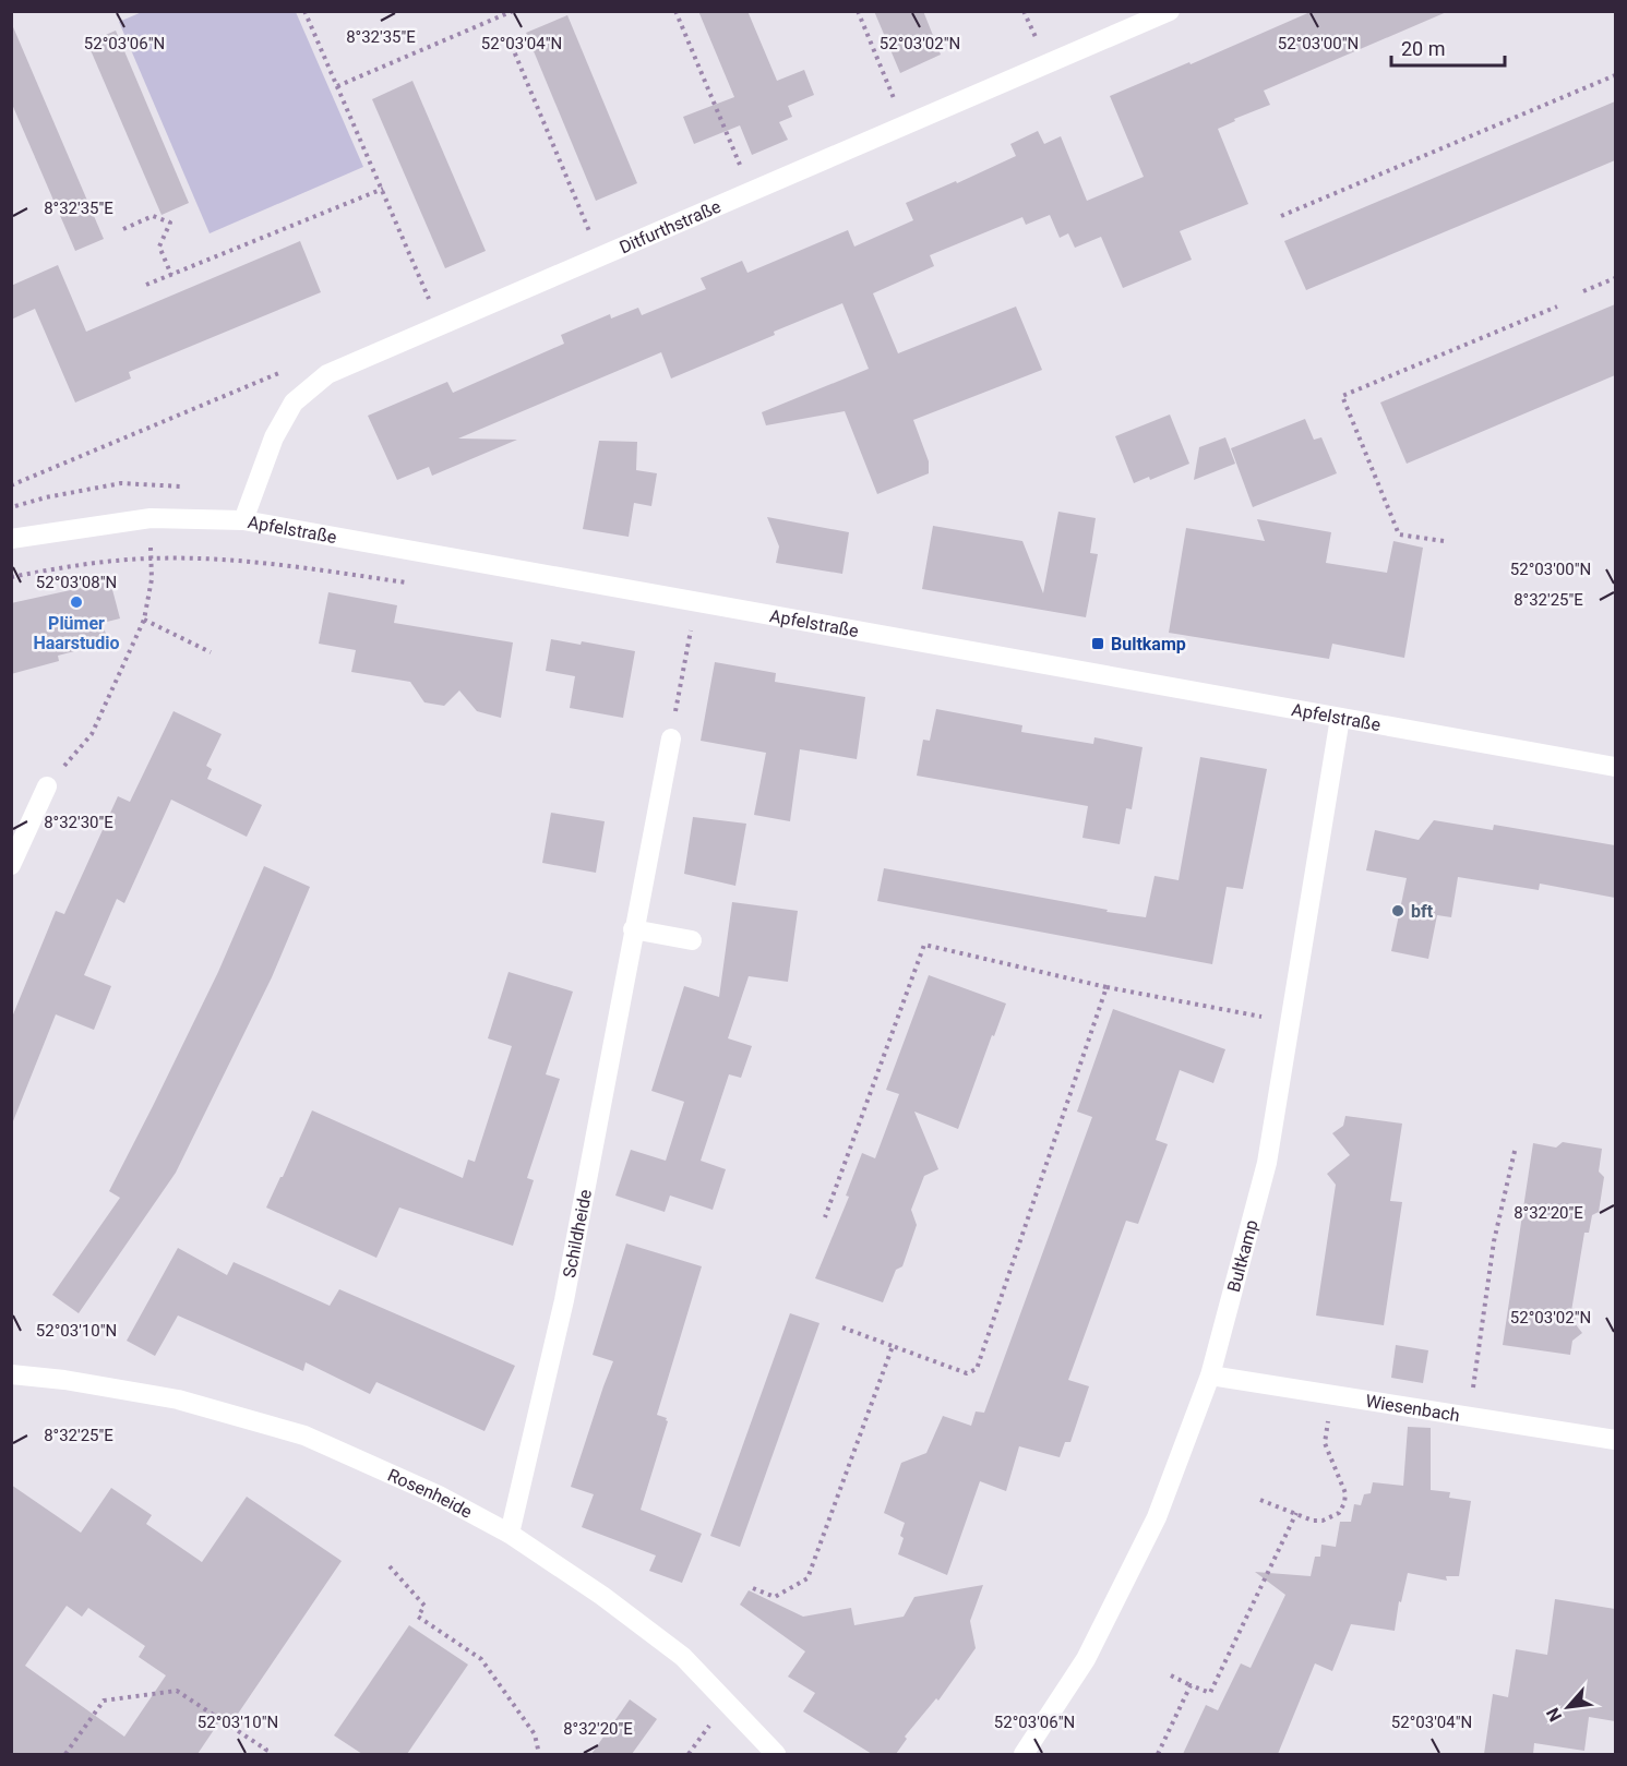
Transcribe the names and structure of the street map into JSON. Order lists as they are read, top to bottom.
{
  "streets": {
    "street": [
      "Ditfurthstraße",
      "Apfelstraße",
      "Schildheide",
      "Bultkamp",
      "Wiesenbach",
      "Rosenheide"
    ]
  },
  "crossings": [
    ["Ditfurthstraße", "Apfelstraße"],
    ["Apfelstraße", "Bultkamp"],
    ["Schildheide", "Rosenheide"],
    ["Bultkamp", "Wiesenbach"]
  ],
  "places": {
    "other": ["Plümer Haarstudio", "bft"],
    "transit": ["Bultkamp"]
  },
  "scale_bar": "20 m",
  "north": "bottom left",
  "coordinates": [
    "8°32'35\"E",
    "52°03'06\"N",
    "52°03'02\"N",
    "52°03'00\"N",
    "52°03'04\"N",
    "52°03'08\"N",
    "8°32'25\"E",
    "8°32'30\"E",
    "8°32'20\"E",
    "52°03'10\"N"
  ]
}
